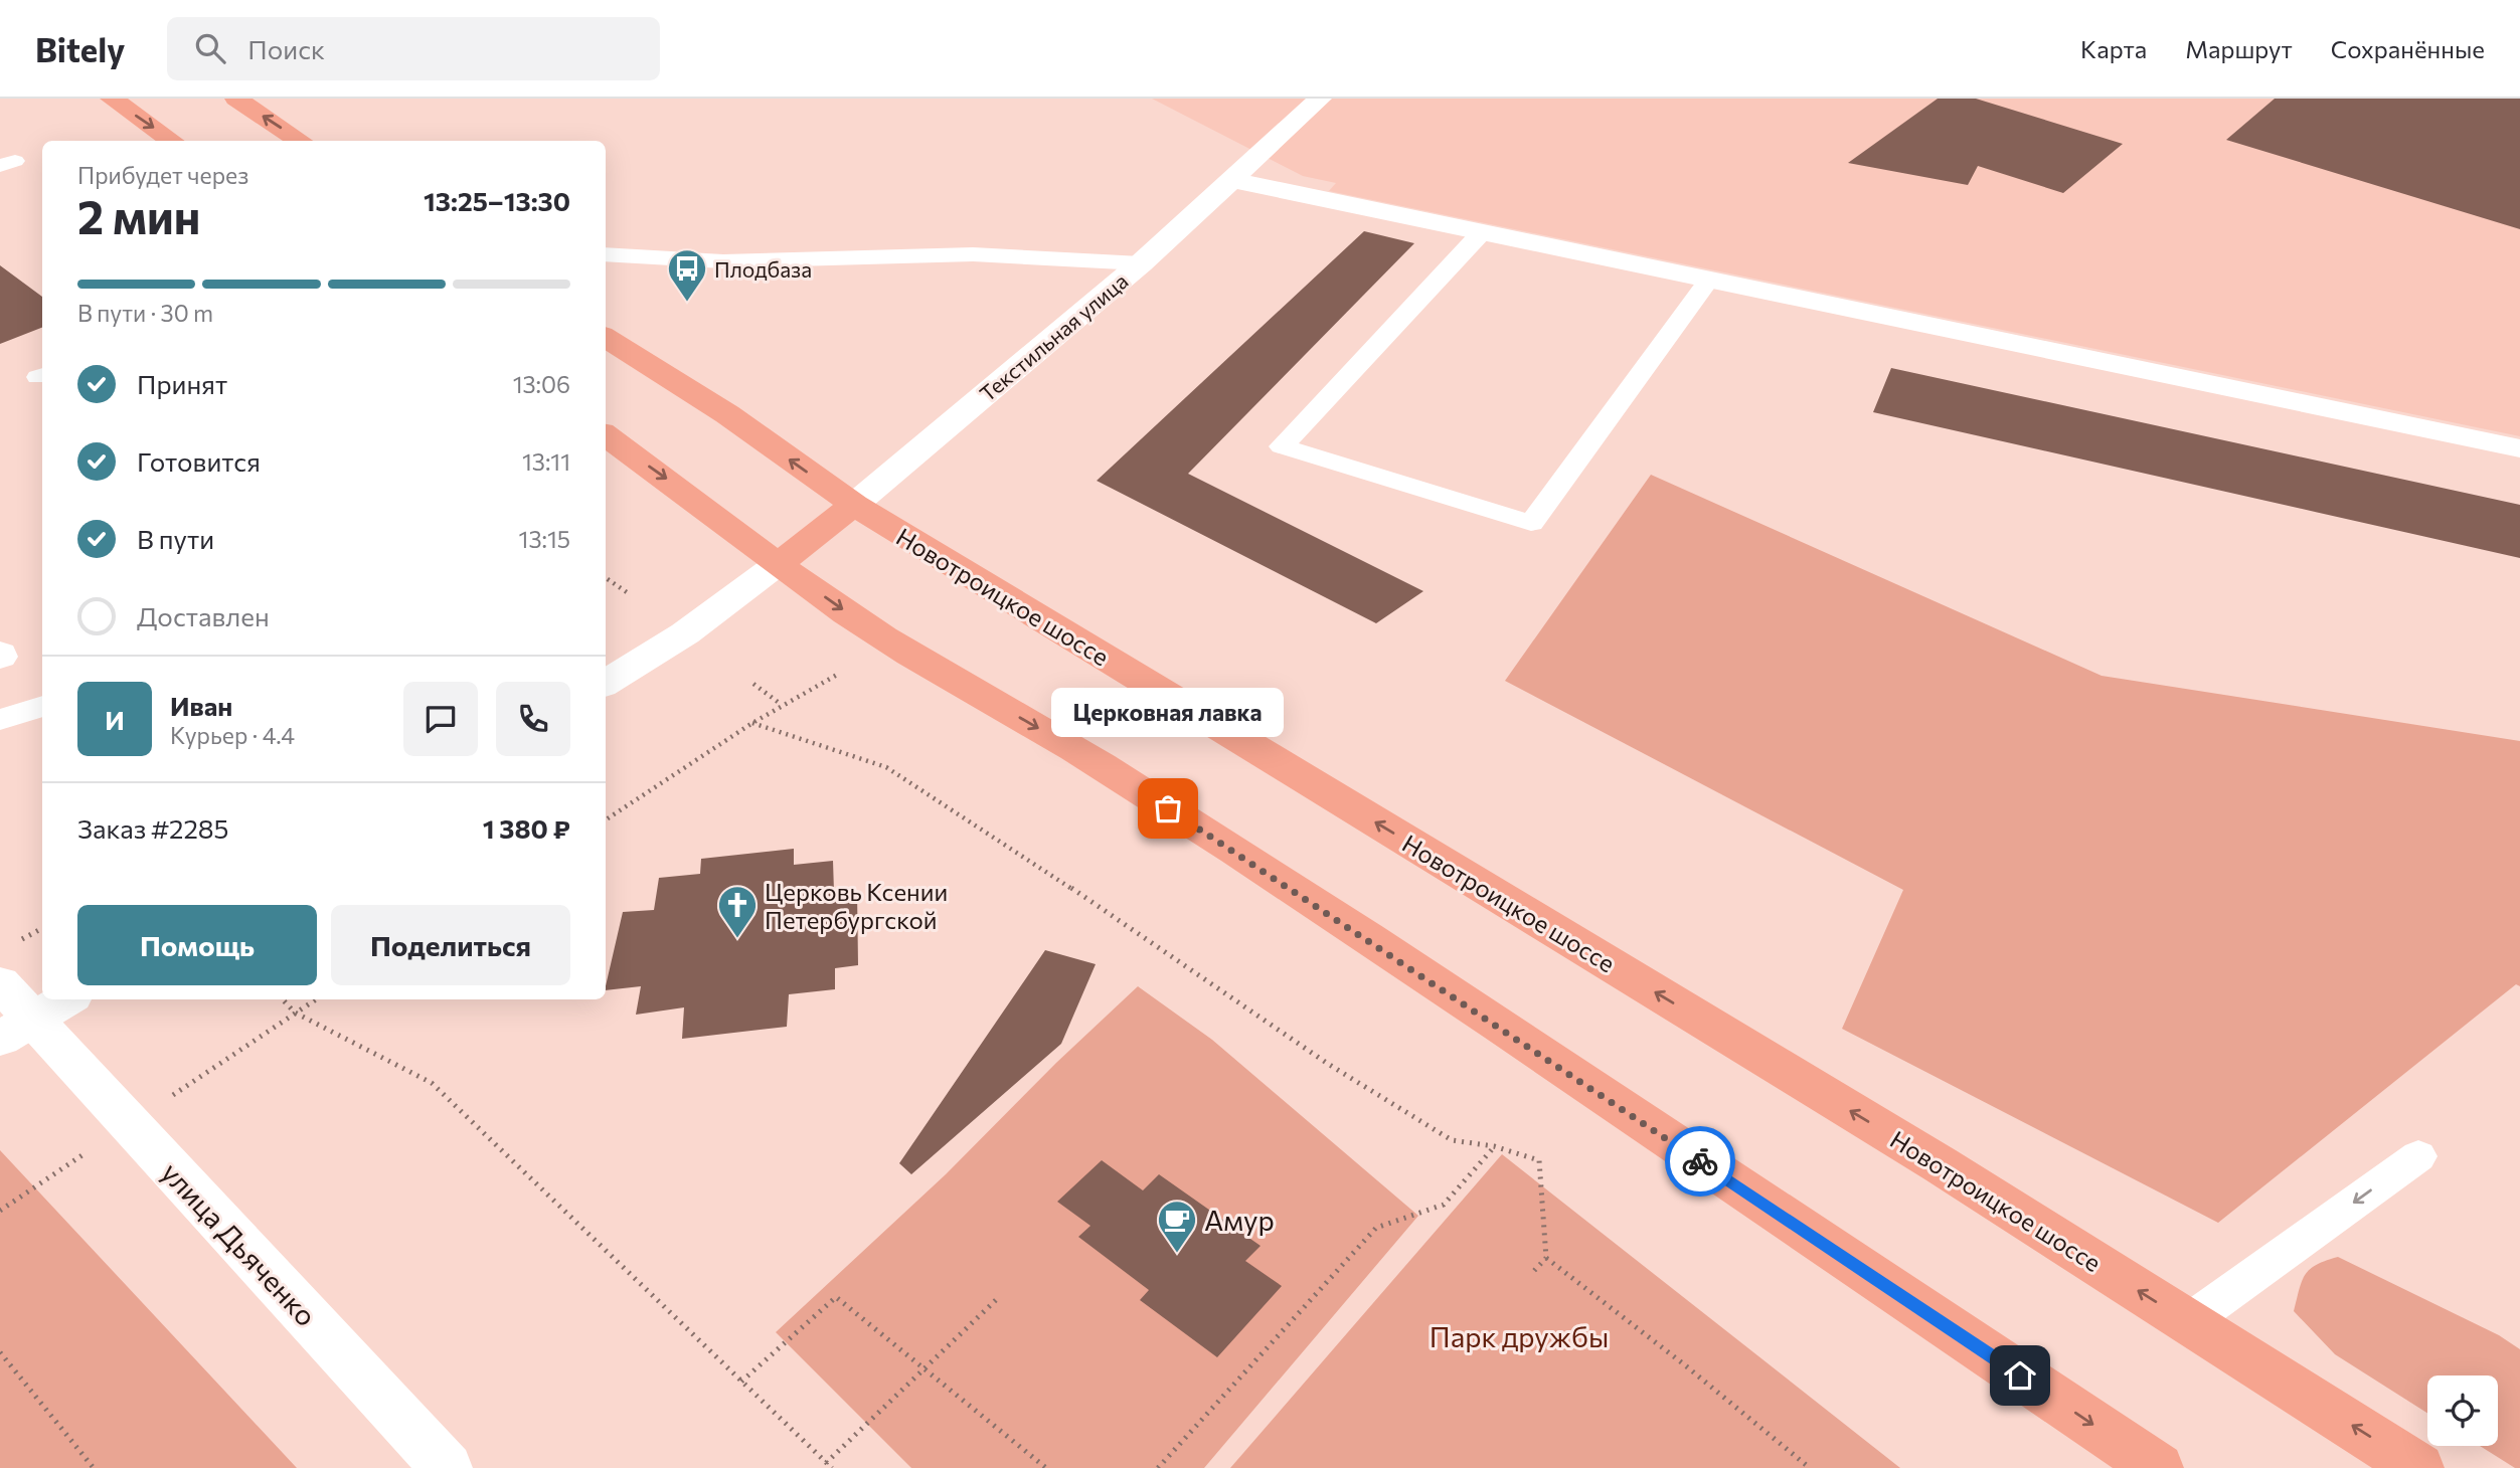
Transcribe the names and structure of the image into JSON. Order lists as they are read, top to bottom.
{
  "streets": {
    "main road": ["Текстильная улица", "Новотроицкое шоссе"],
    "street": ["улица Дьяченко"]
  },
  "crossings": [
    ["Текстильная улица", "Новотроицкое шоссе"]
  ],
  "parks": ["Парк дружбы"],
  "places": {
    "bus stop": ["Плодбаза"],
    "other": ["Церковная лавка"],
    "church": ["Церковь Ксении Петербургской"],
    "cafe": ["Амур"]
  },
  "page": {
    "header": "Bitely",
    "search": "Поиск",
    "nav": ["Карта", "Маршрут", "Сохранённые"],
    "heading": ["2 мин", "Прибудет через", "13:25–13:30"],
    "panel": [
      "Иван",
      "Курьер · 4.4",
      "Заказ #2285",
      "1 380 ₽"
    ],
    "bar": "В пути · 30 m",
    "list": [
      ["Принят", "13:06"],
      ["Готовится", "13:11"],
      ["В пути", "13:15"],
      "Доставлен"
    ],
    "round": "И",
    "bubble": "Церковная лавка",
    "buttons": ["Помощь", "Поделиться"]
  }
}
